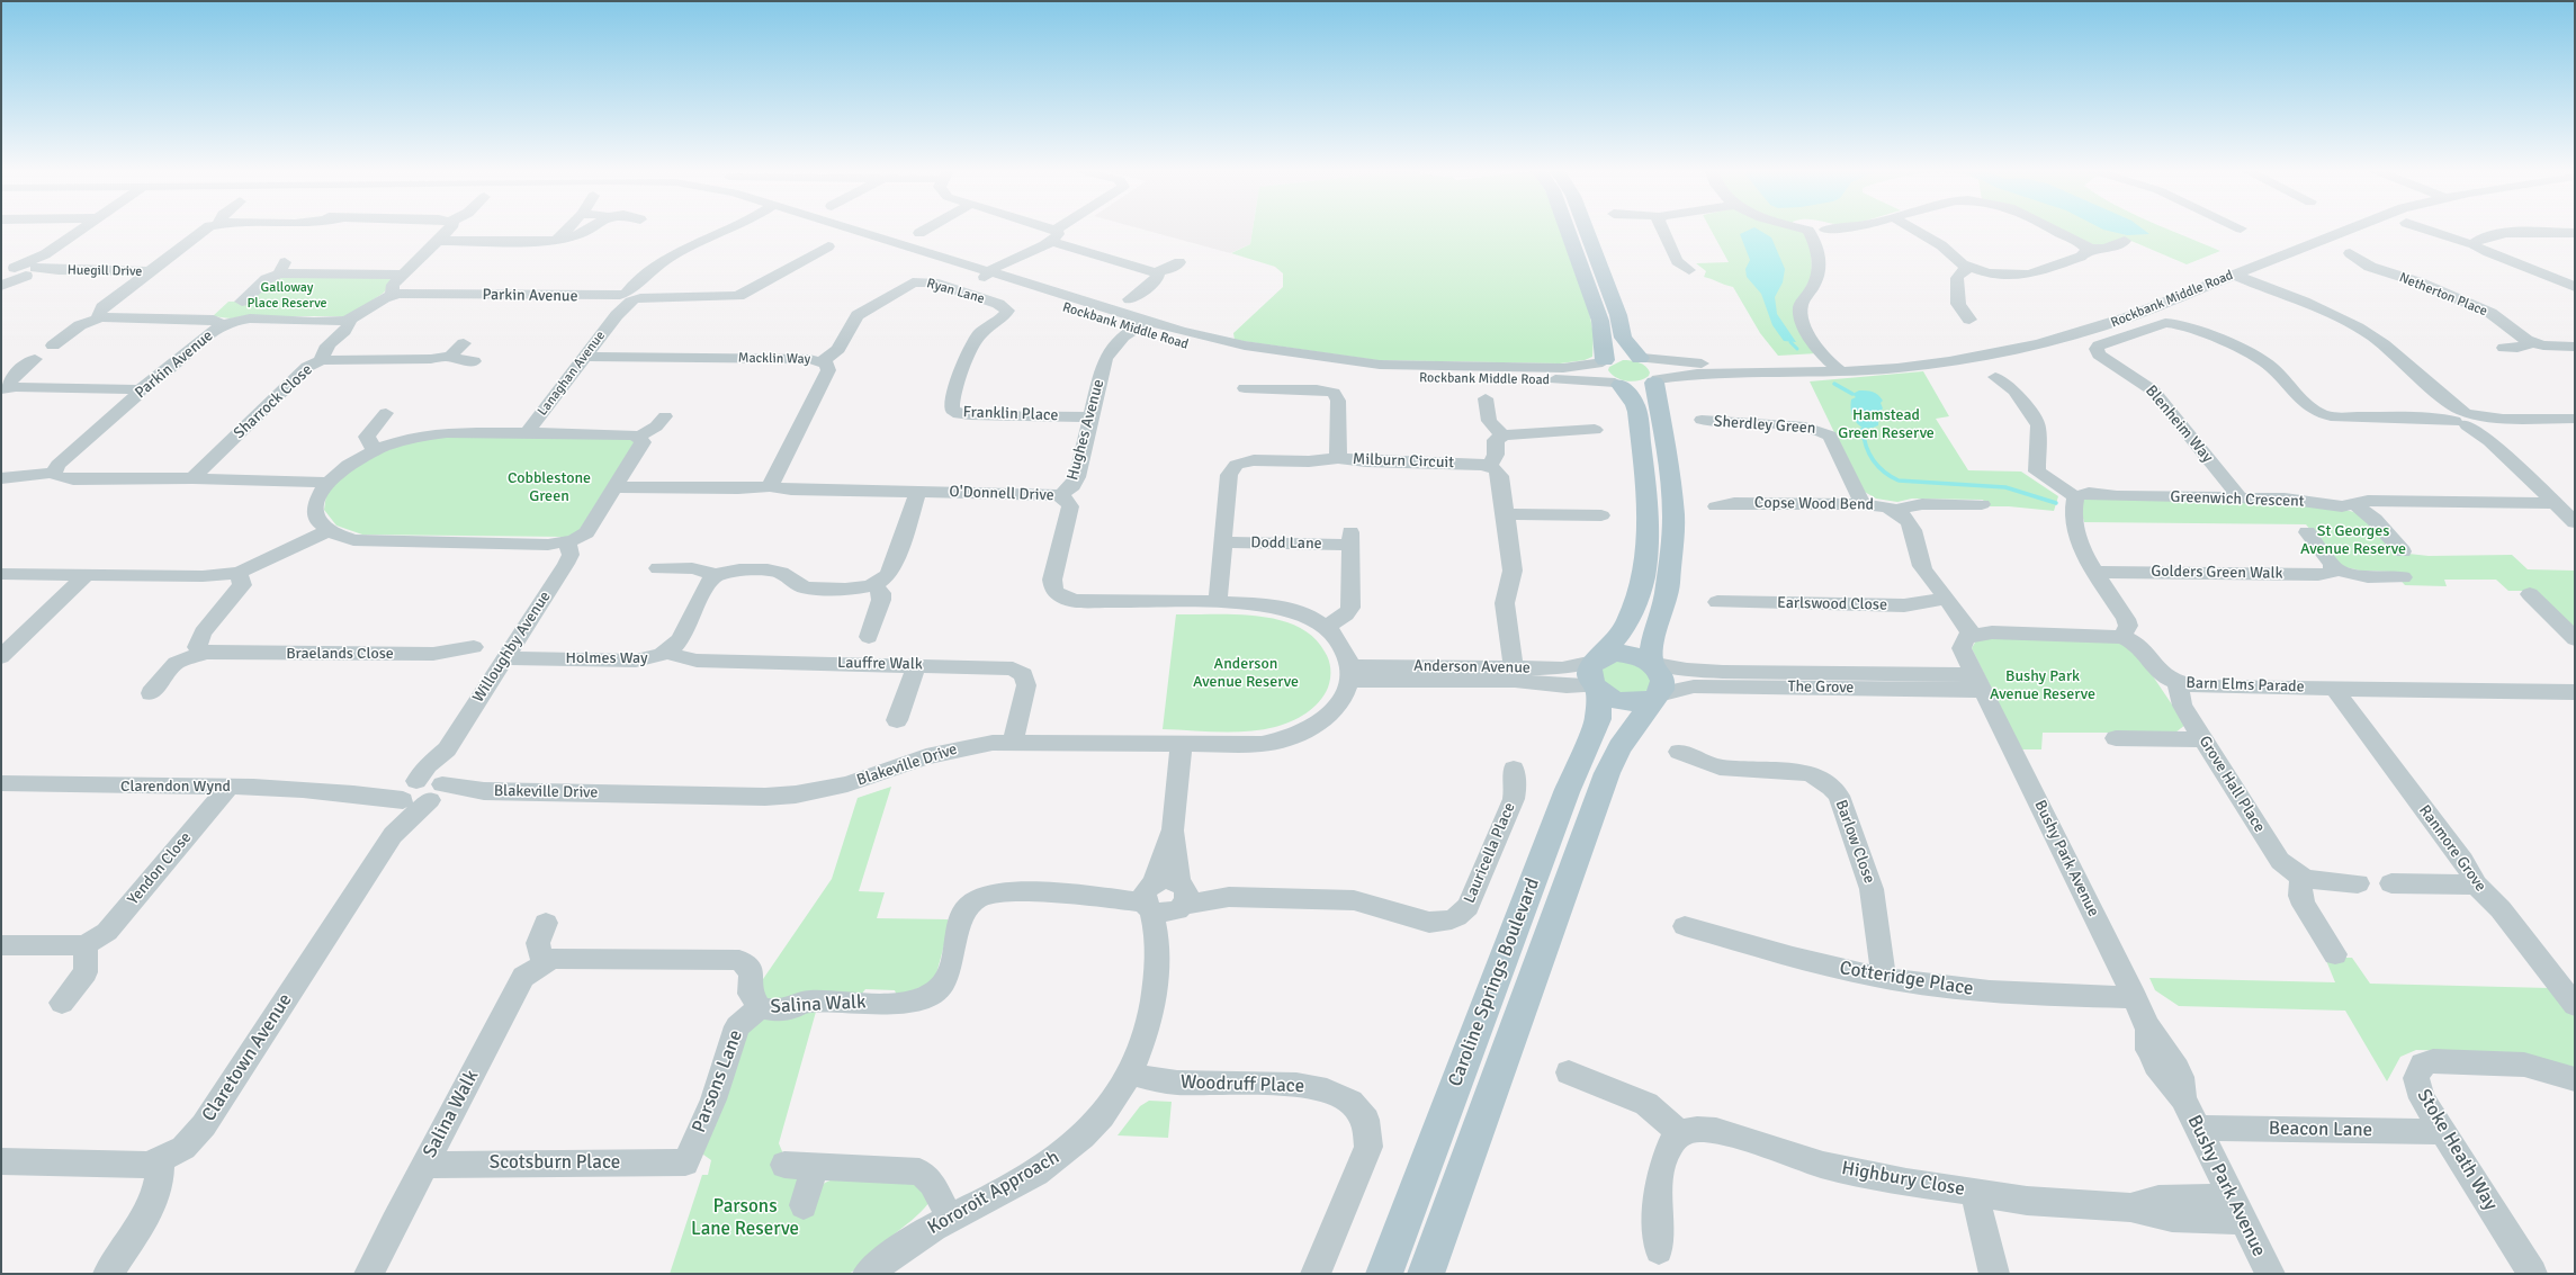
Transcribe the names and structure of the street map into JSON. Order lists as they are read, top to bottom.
{
  "streets": {
    "main road": ["Caroline Springs Boulevard"],
    "street": [
      "Huegill Drive",
      "Ryan Lane",
      "Netherton Place",
      "Parkin Avenue",
      "Rockbank Middle Road",
      "Macklin Way",
      "Lanaghan Avenue",
      "Sharrock Close",
      "Franklin Place",
      "Blenheim Way",
      "Sherdley Green",
      "Hughes Avenue",
      "Milburn Circuit",
      "O'Donnell Drive",
      "Greenwich Crescent",
      "Copse Wood Bend",
      "Dodd Lane",
      "Golders Green Walk",
      "Earlswood Close",
      "Willoughby Avenue",
      "Braelands Close",
      "Holmes Way",
      "Lauffre Walk",
      "Anderson Avenue",
      "Barn Elms Parade",
      "The Grove",
      "Blakeville Drive",
      "Grove Hall Place",
      "Clarendon Wynd",
      "Barlow Close",
      "Ranmore Grove",
      "Lauricella Place",
      "Bushy Park Avenue",
      "Yendon Close",
      "Cotteridge Place",
      "Salina Walk",
      "Claretown Avenue",
      "Parsons Lane",
      "Woodruff Place",
      "Beacon Lane",
      "Stoke Heath Way",
      "Scotsburn Place",
      "Highbury Close",
      "Kororoit Approach"
    ]
  },
  "crossings": [
    ["Ryan Lane", "Macklin Way"],
    ["Ryan Lane", "Franklin Place"],
    ["Parkin Avenue", "Lanaghan Avenue"],
    ["Rockbank Middle Road", "Hughes Avenue"],
    ["Macklin Way", "Lanaghan Avenue"],
    ["Macklin Way", "O'Donnell Drive"],
    ["Franklin Place", "Hughes Avenue"],
    ["Blenheim Way", "Greenwich Crescent"],
    ["Sherdley Green", "Copse Wood Bend"],
    ["Hughes Avenue", "O'Donnell Drive"],
    ["Milburn Circuit", "O'Donnell Drive"],
    ["Milburn Circuit", "Dodd Lane"],
    ["O'Donnell Drive", "Dodd Lane"],
    ["O'Donnell Drive", "Anderson Avenue"],
    ["O'Donnell Drive", "Blakeville Drive"],
    ["Willoughby Avenue", "Holmes Way"],
    ["Willoughby Avenue", "Blakeville Drive"],
    ["Willoughby Avenue", "Clarendon Wynd"],
    ["Willoughby Avenue", "Claretown Avenue"],
    ["Holmes Way", "Lauffre Walk"],
    ["Lauffre Walk", "Blakeville Drive"],
    ["Anderson Avenue", "The Grove"],
    ["Anderson Avenue", "Blakeville Drive"],
    ["Anderson Avenue", "Caroline Springs Boulevard"],
    ["Barn Elms Parade", "Grove Hall Place"],
    ["Barn Elms Parade", "Ranmore Grove"],
    ["The Grove", "Bushy Park Avenue"],
    ["The Grove", "Caroline Springs Boulevard"],
    ["Blakeville Drive", "Clarendon Wynd"],
    ["Blakeville Drive", "Claretown Avenue"],
    ["Clarendon Wynd", "Yendon Close"],
    ["Clarendon Wynd", "Claretown Avenue"],
    ["Barlow Close", "Cotteridge Place"],
    ["Lauricella Place", "Kororoit Approach"],
    ["Bushy Park Avenue", "Cotteridge Place"],
    ["Bushy Park Avenue", "Beacon Lane"],
    ["Bushy Park Avenue", "Highbury Close"],
    ["Salina Walk", "Parsons Lane"],
    ["Salina Walk", "Scotsburn Place"],
    ["Salina Walk", "Kororoit Approach"],
    ["Parsons Lane", "Scotsburn Place"],
    ["Woodruff Place", "Kororoit Approach"],
    ["Beacon Lane", "Stoke Heath Way"]
  ],
  "parks": [
    "Galloway Place Reserve",
    "Hamstead Green Reserve",
    "Cobblestone Green",
    "St Georges Avenue Reserve",
    "Anderson Avenue Reserve",
    "Bushy Park Avenue Reserve",
    "Parsons Lane Reserve"
  ]
}
